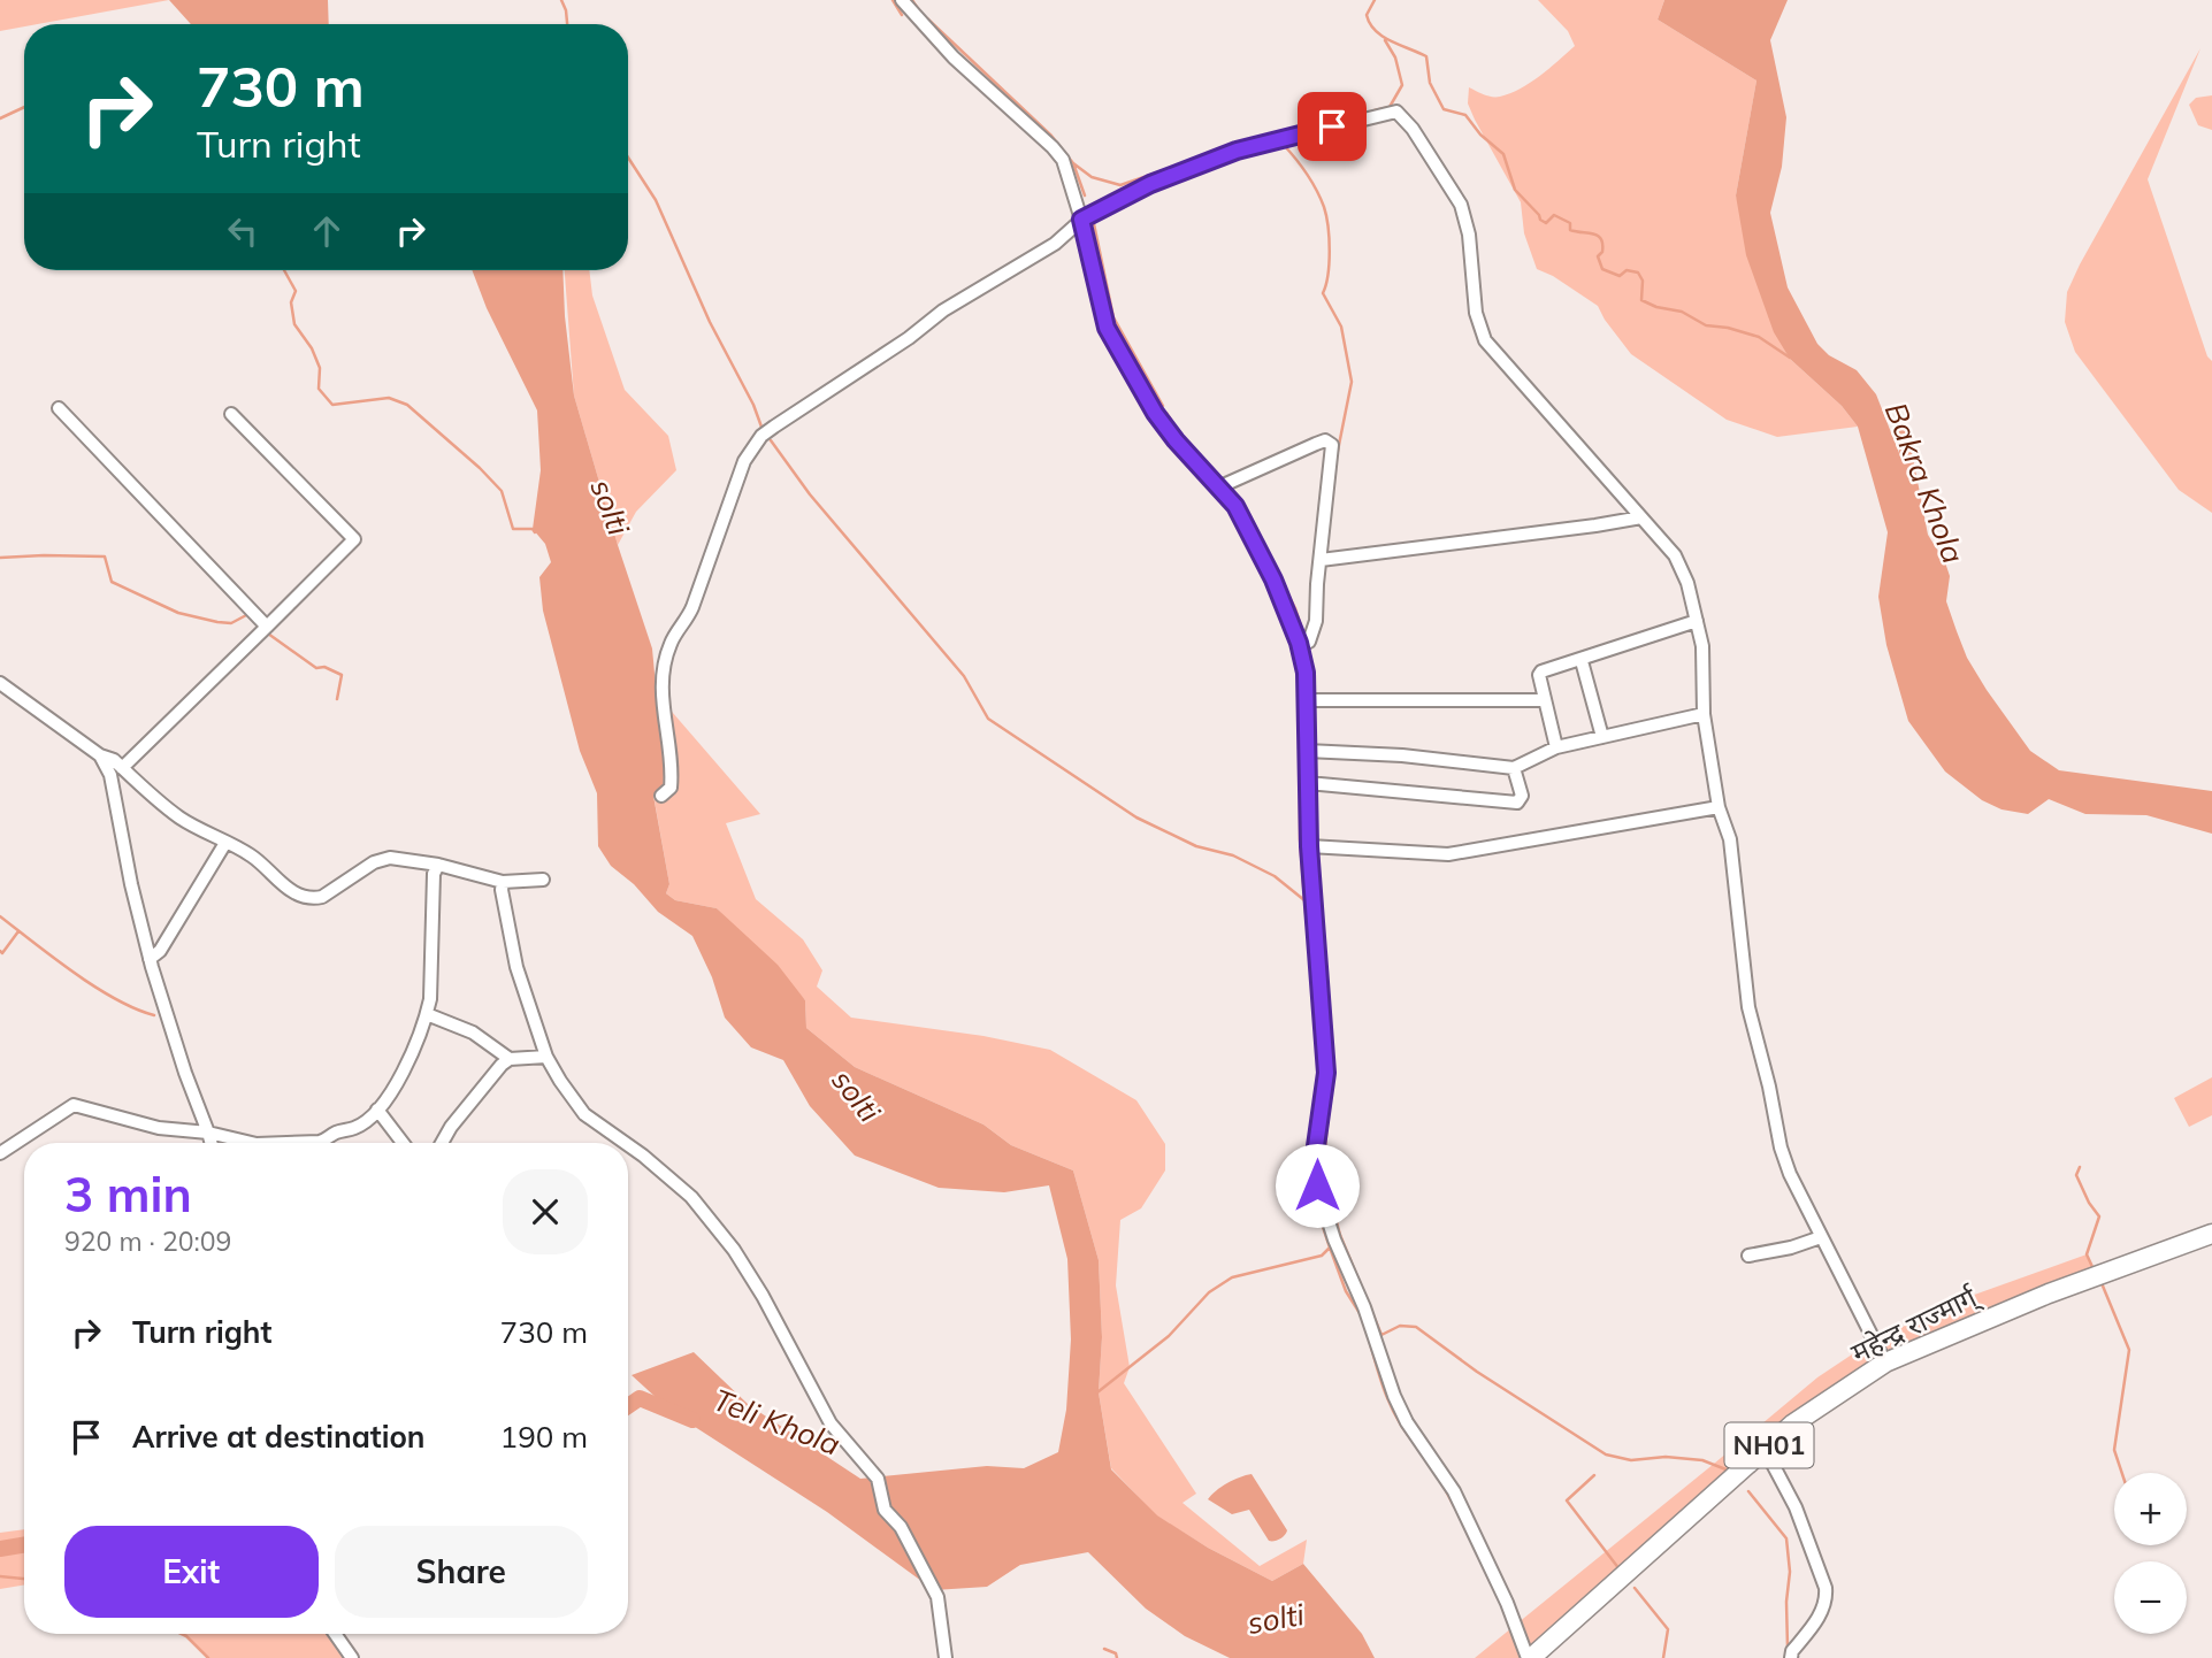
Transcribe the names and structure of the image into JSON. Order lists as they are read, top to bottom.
{
  "streets": {
    "highway": ["महेन्द्र राज्मार्ग्", "NH01"]
  },
  "water": ["Bakra Khola", "solti", "Teli Khola"],
  "page": {
    "turn": ["730 m", "Turn right"],
    "heading": ["3 min", "920 m · 20:09"],
    "list": [
      {
        "name": "Turn right",
        "value": "730 m"
      },
      {
        "name": "Arrive at destination",
        "value": "190 m"
      }
    ],
    "map_buttons": ["+", "−"],
    "buttons": ["Exit", "Share"]
  }
}
